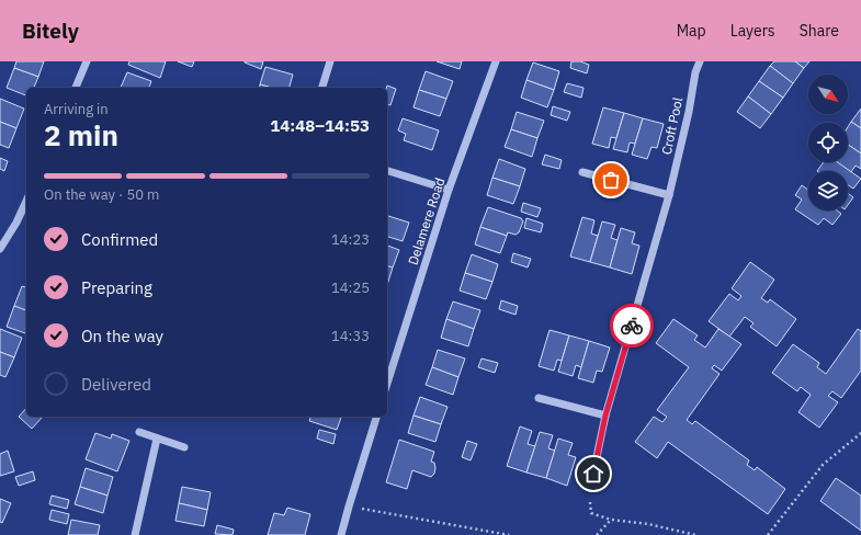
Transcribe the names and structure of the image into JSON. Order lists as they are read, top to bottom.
{
  "streets": {
    "street": ["Croft Pool", "Delamere Road"]
  },
  "north": "bottom right",
  "page": {
    "header": "Bitely",
    "nav": ["Map", "Layers", "Share"],
    "heading": ["2 min", "Arriving in", "14:48–14:53"],
    "bar": "On the way · 50 m",
    "list": [
      ["Confirmed", "14:23"],
      ["Preparing", "14:25"],
      ["On the way", "14:33"],
      "Delivered"
    ]
  }
}
